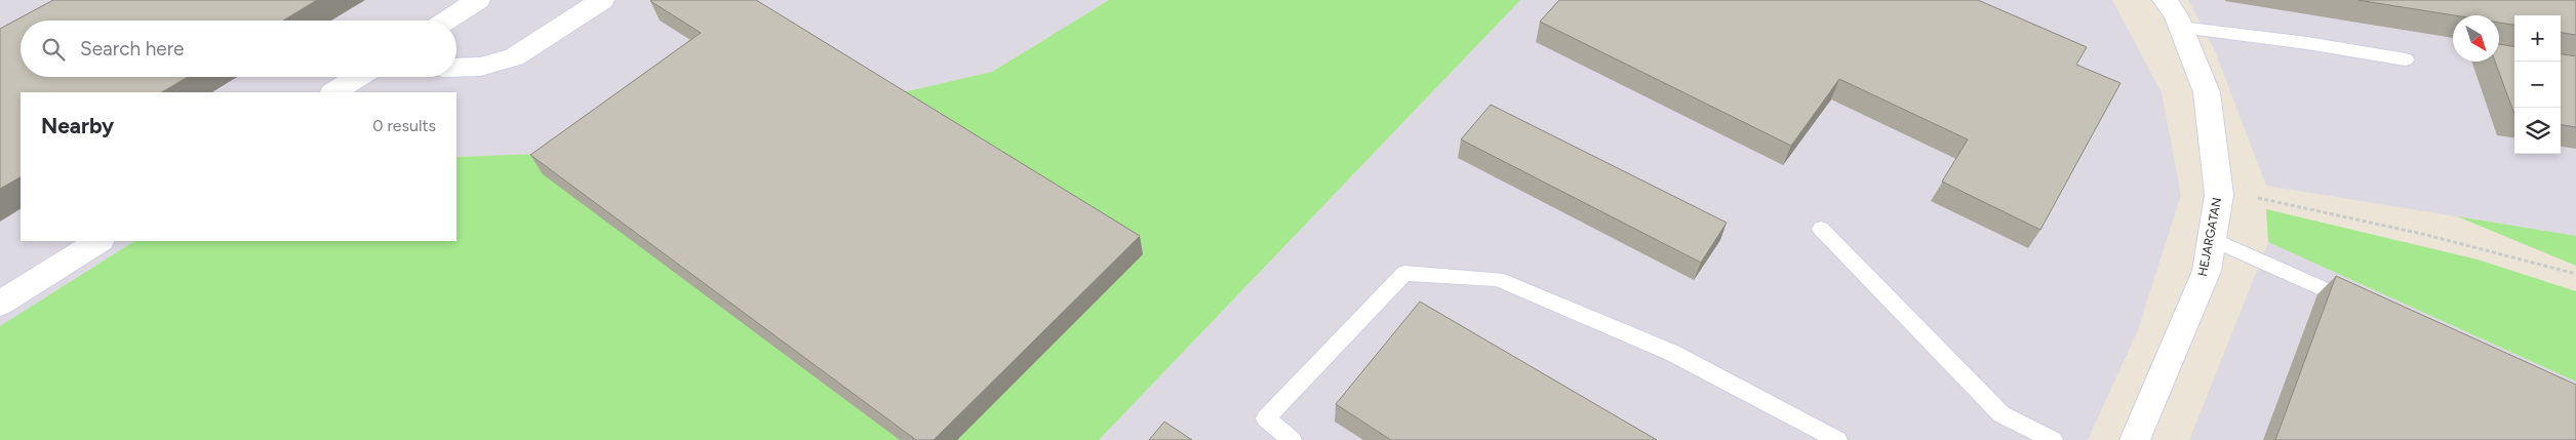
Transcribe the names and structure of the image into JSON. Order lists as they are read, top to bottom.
{
  "streets": {
    "street": ["HEJARGATAN"]
  },
  "north": "bottom right",
  "page": {
    "map_buttons": ["+", "−"],
    "search": "Search here",
    "heading": ["Nearby", "0 results"]
  }
}
